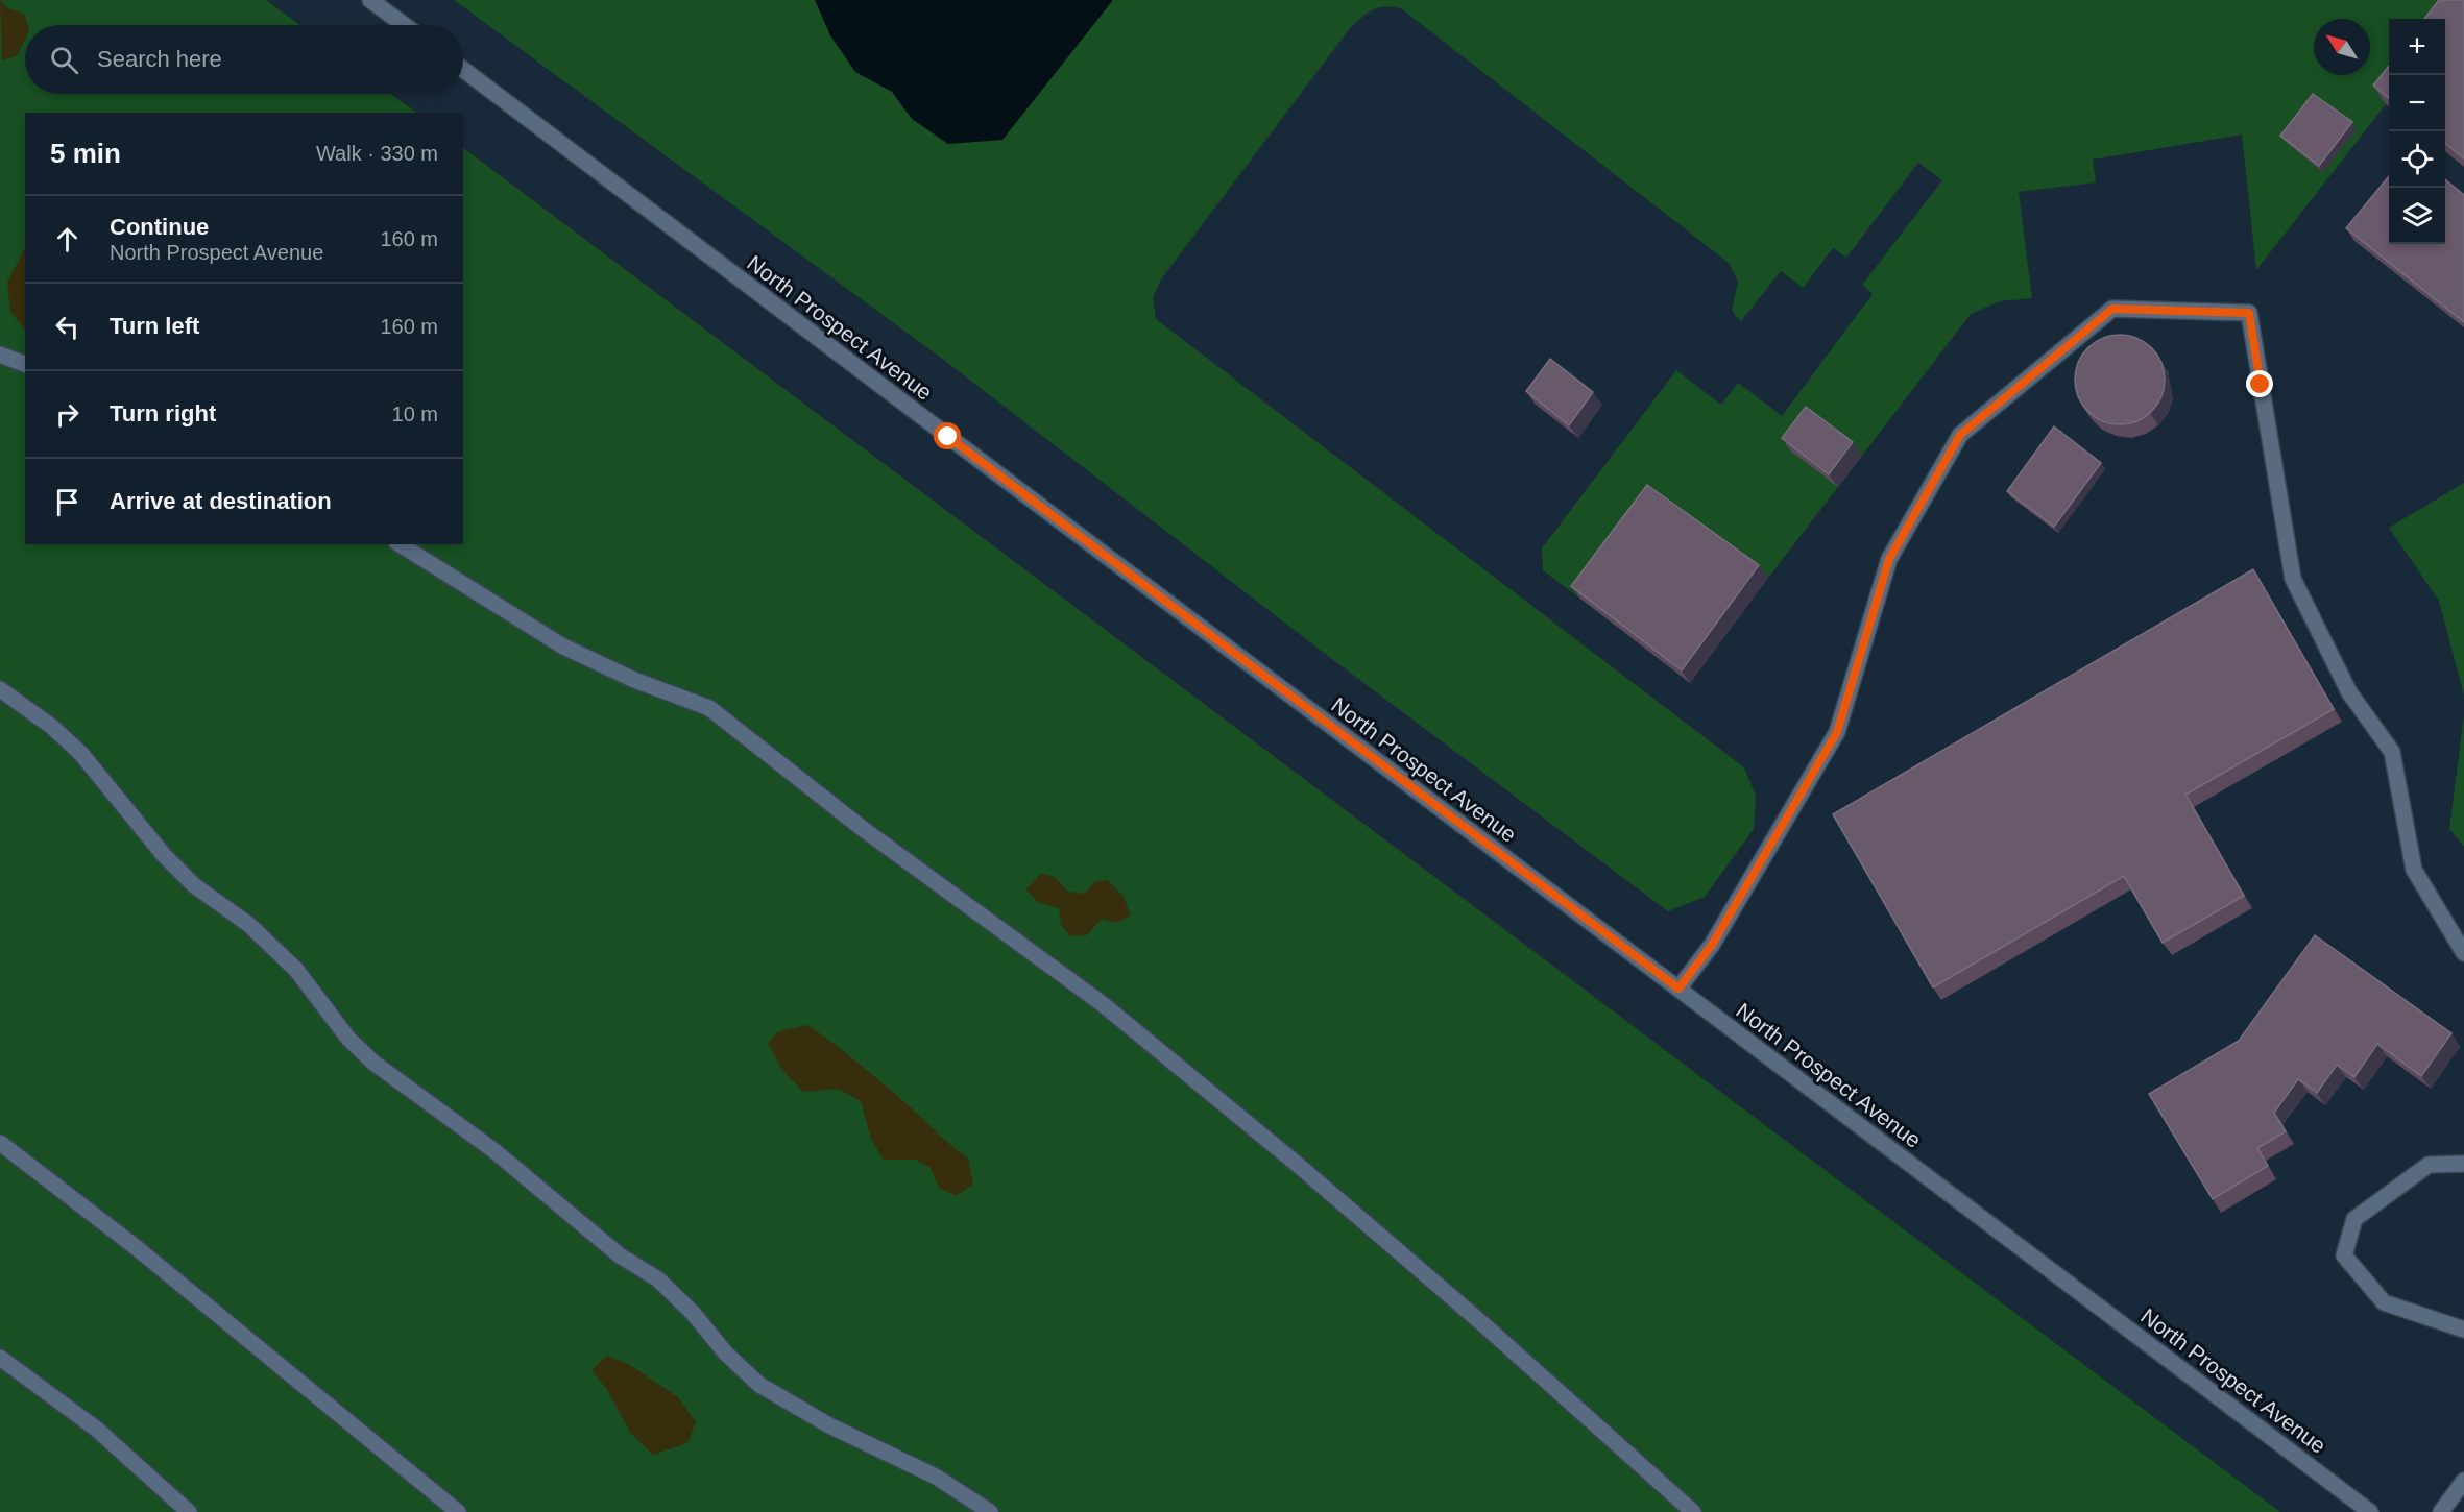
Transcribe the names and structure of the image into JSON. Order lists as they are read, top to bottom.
{
  "streets": {
    "main road": ["North Prospect Avenue"]
  },
  "north": "top left",
  "page": {
    "map_buttons": ["+", "−"],
    "search": "Search here",
    "heading": ["5 min", "Walk · 330 m"],
    "list": [
      ["Continue", "North Prospect Avenue", "160 m"],
      ["Turn left", "160 m"],
      ["Turn right", "10 m"],
      "Arrive at destination"
    ]
  }
}
